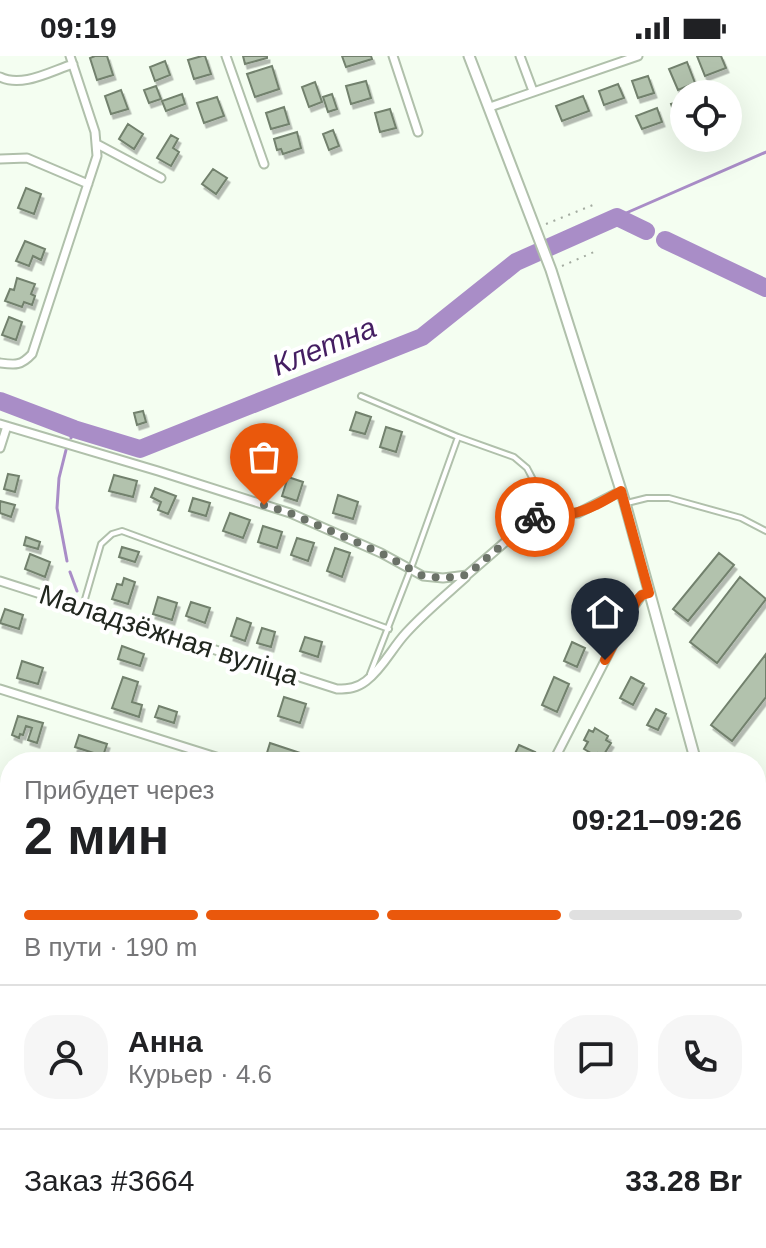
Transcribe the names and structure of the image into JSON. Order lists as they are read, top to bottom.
{
  "streets": {
    "street": ["Маладзёжная вуліца"]
  },
  "water": ["Клетна"],
  "page": {
    "status": "09:19",
    "heading": ["2 мин", "Прибудет через", "09:21–09:26"],
    "panel": [
      "Анна",
      "Курьер · 4.6",
      "Заказ #3664",
      "33.28 Br"
    ],
    "bar": "В пути · 190 m"
  }
}
